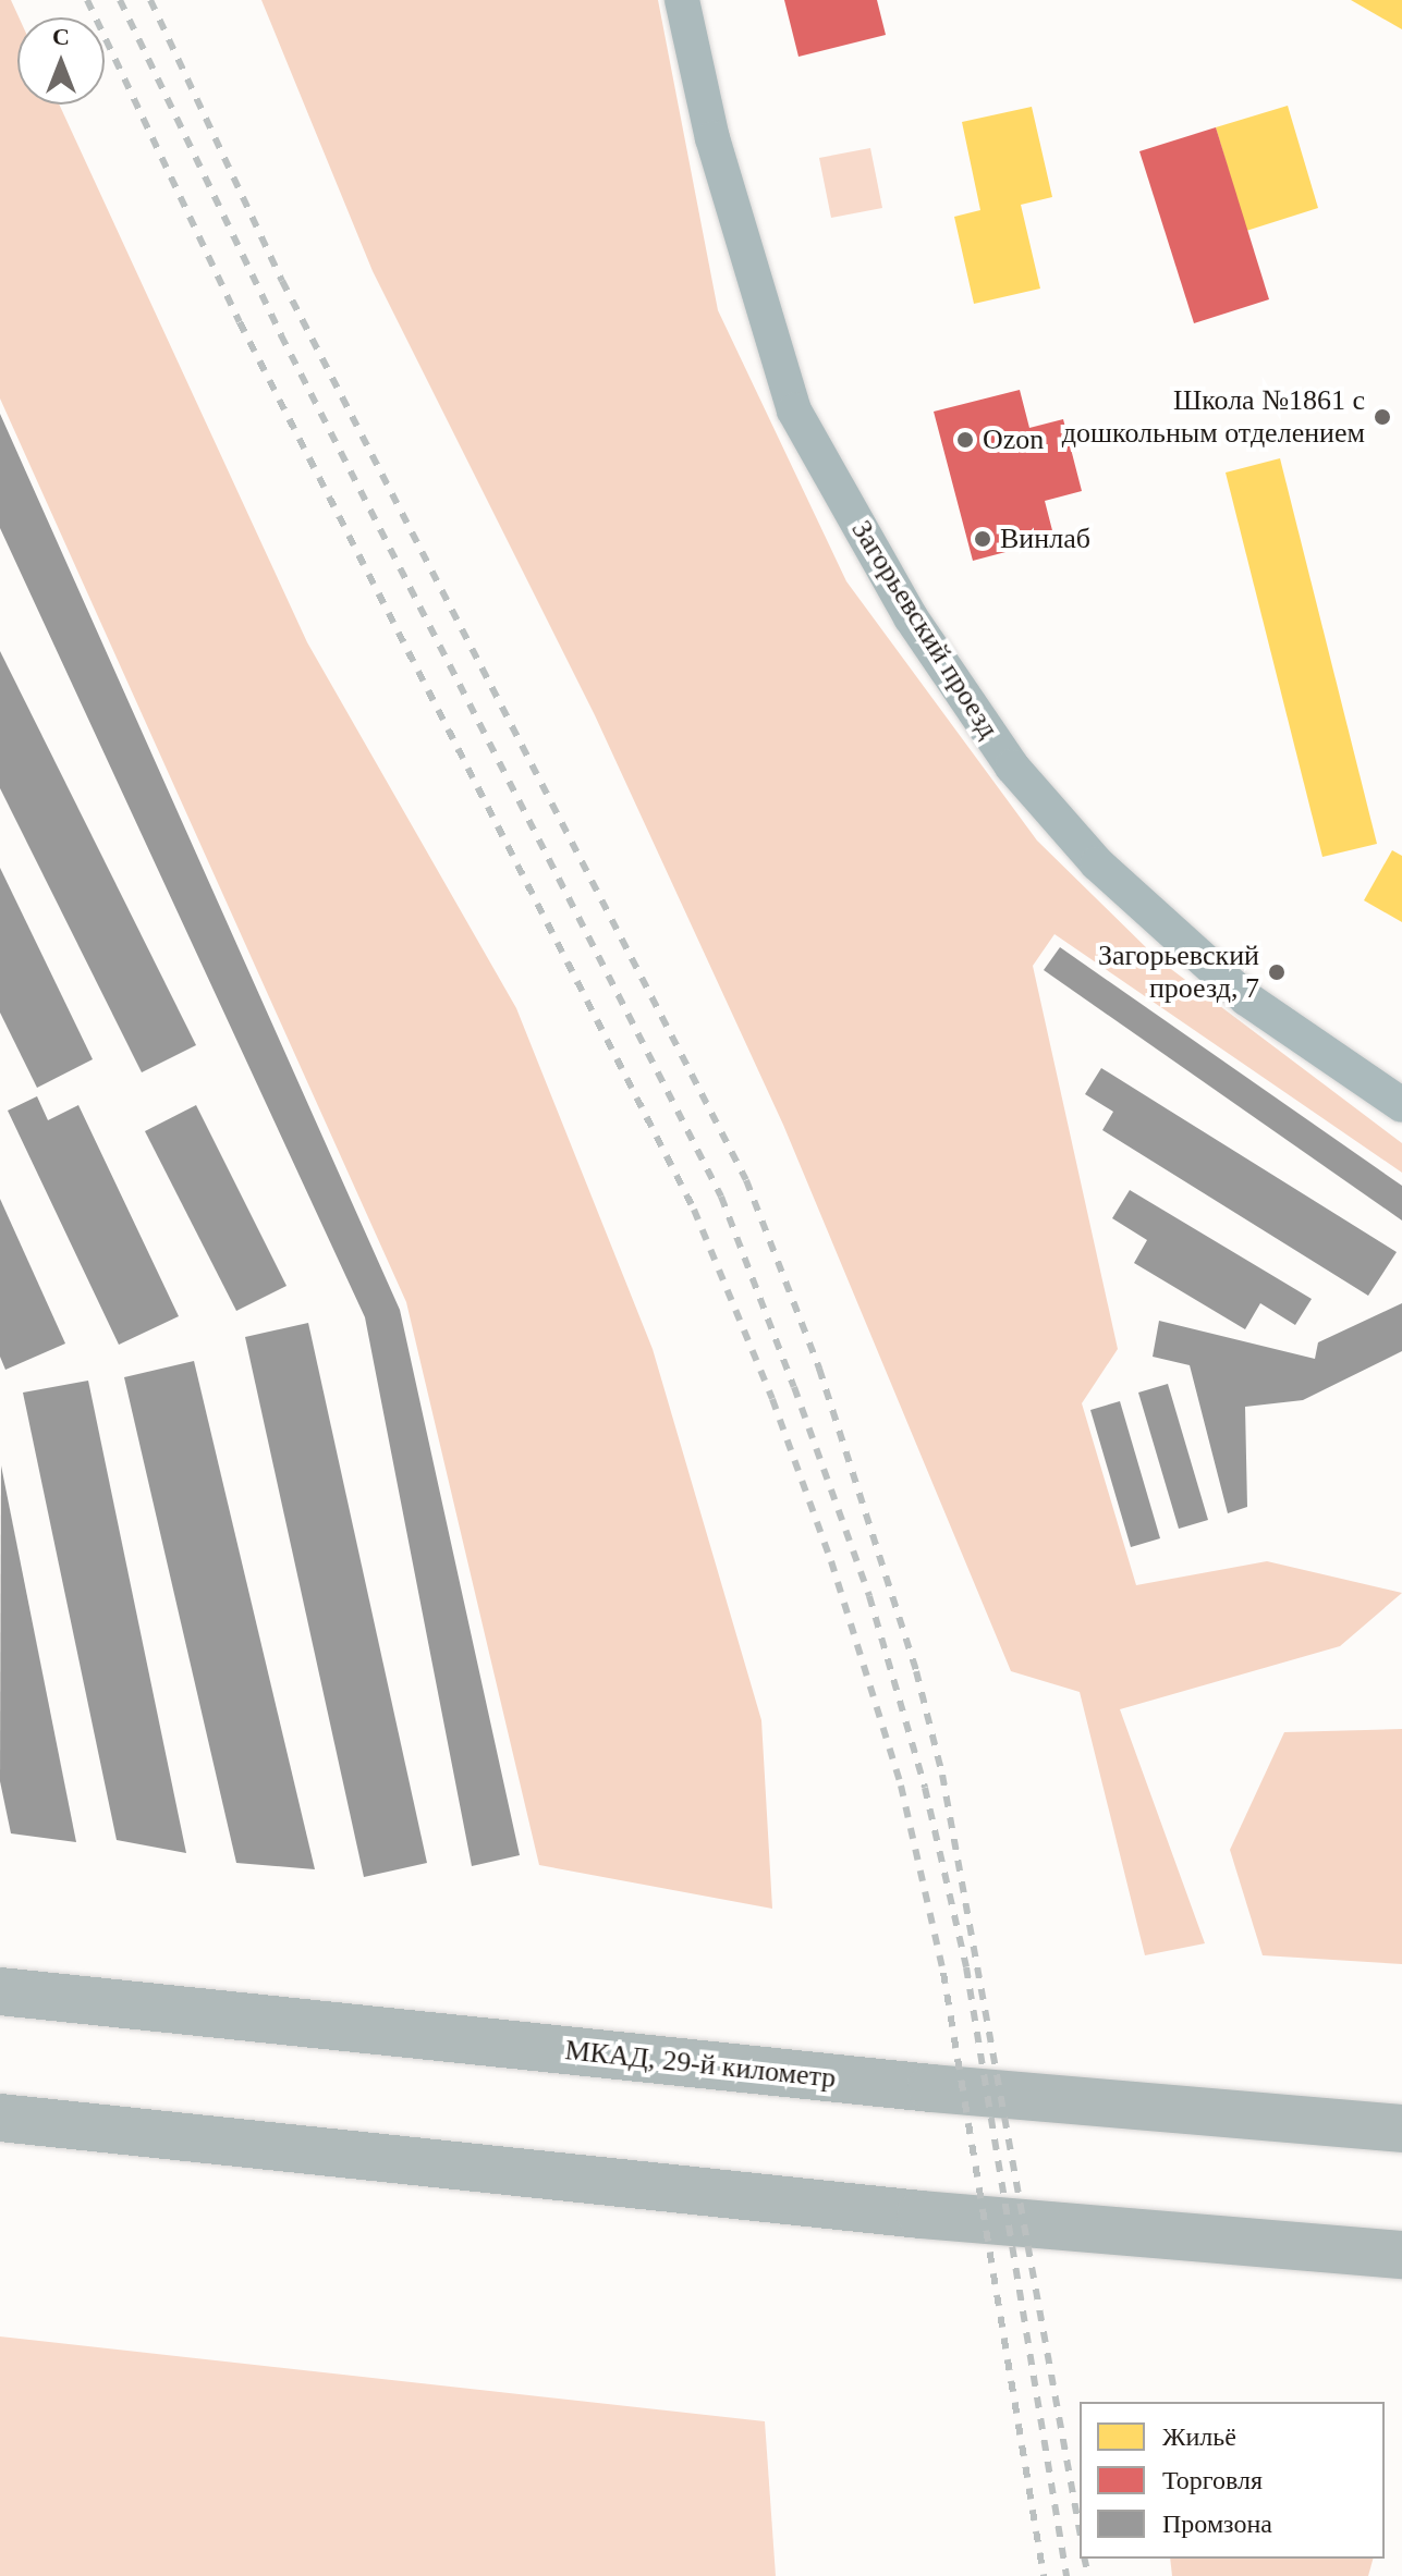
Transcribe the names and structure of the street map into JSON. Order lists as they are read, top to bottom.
{
  "streets": {
    "highway": ["МКАД, 29-й километр"],
    "street": ["Загорьевский проезд"]
  },
  "places": [
    "Школа №1861 с дошкольным отделением",
    "Ozon",
    "Винлаб",
    "Загорьевский проезд, 7"
  ],
  "legend": ["Жильё", "Торговля", "Промзона"],
  "north": "top"
}
